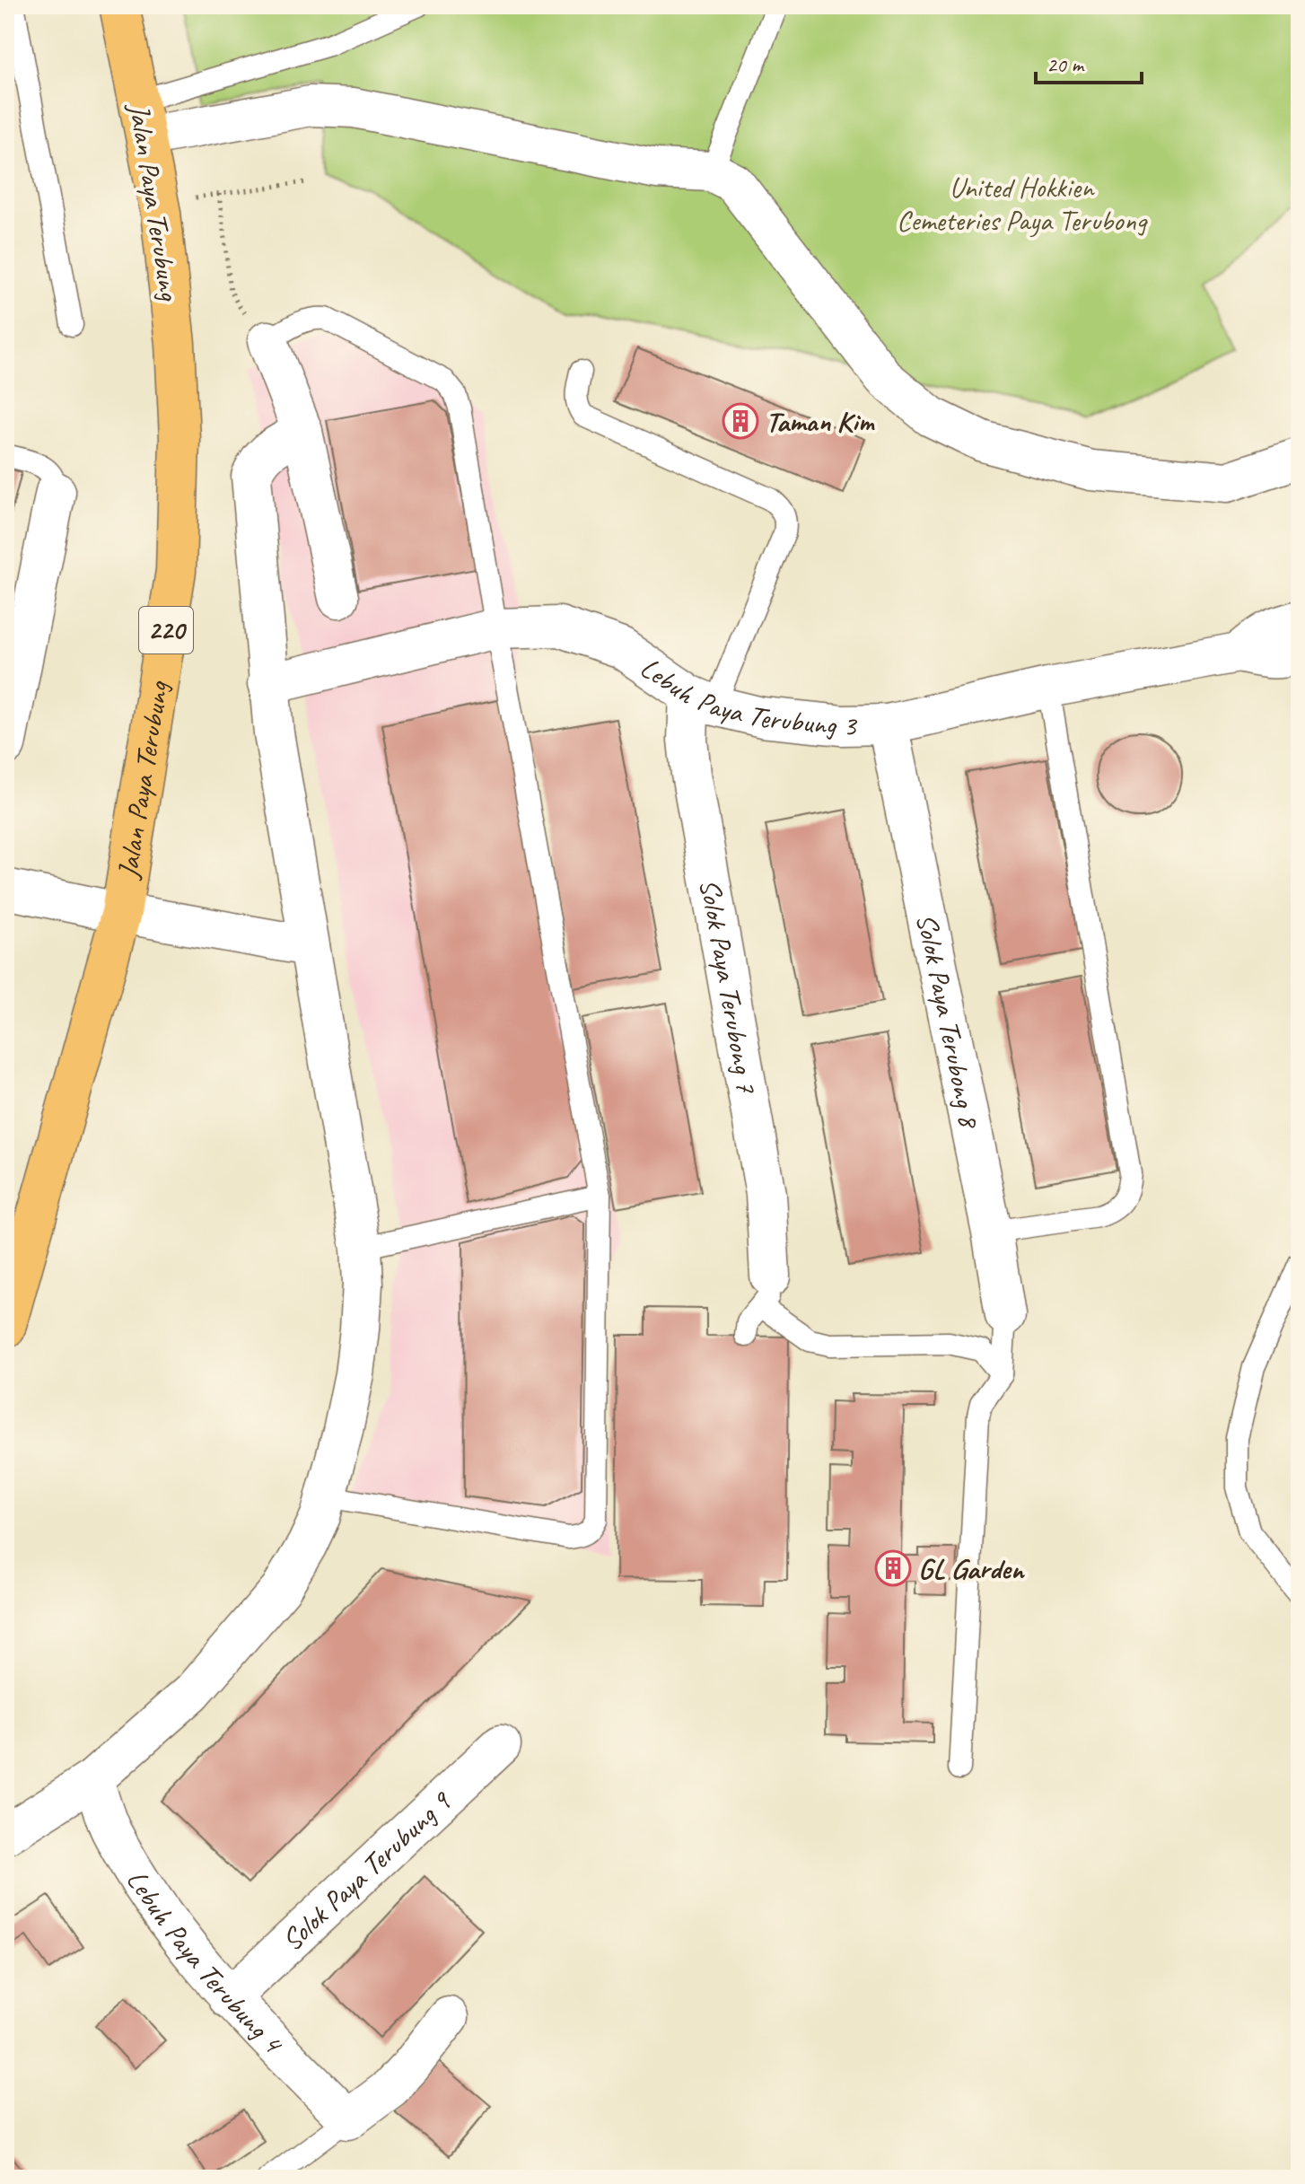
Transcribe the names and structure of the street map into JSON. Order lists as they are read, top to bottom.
{
  "streets": {
    "main road": ["Jalan Paya Terubung", "220"],
    "street": [
      "Lebuh Paya Terubung 3",
      "Solok Paya Terubong 7",
      "Solok Paya Terubong 8",
      "Solok Paya Terubung 9",
      "Lebuh Paya Terubung 4"
    ]
  },
  "crossings": [
    ["Lebuh Paya Terubung 3", "Solok Paya Terubong 7"],
    ["Lebuh Paya Terubung 3", "Solok Paya Terubong 8"],
    ["Solok Paya Terubung 9", "Lebuh Paya Terubung 4"]
  ],
  "parks": ["United Hokkien Cemeteries Paya Terubong"],
  "places": {
    "building": ["Taman Kim", "GL Garden"]
  },
  "scale_bar": "20 m"
}
